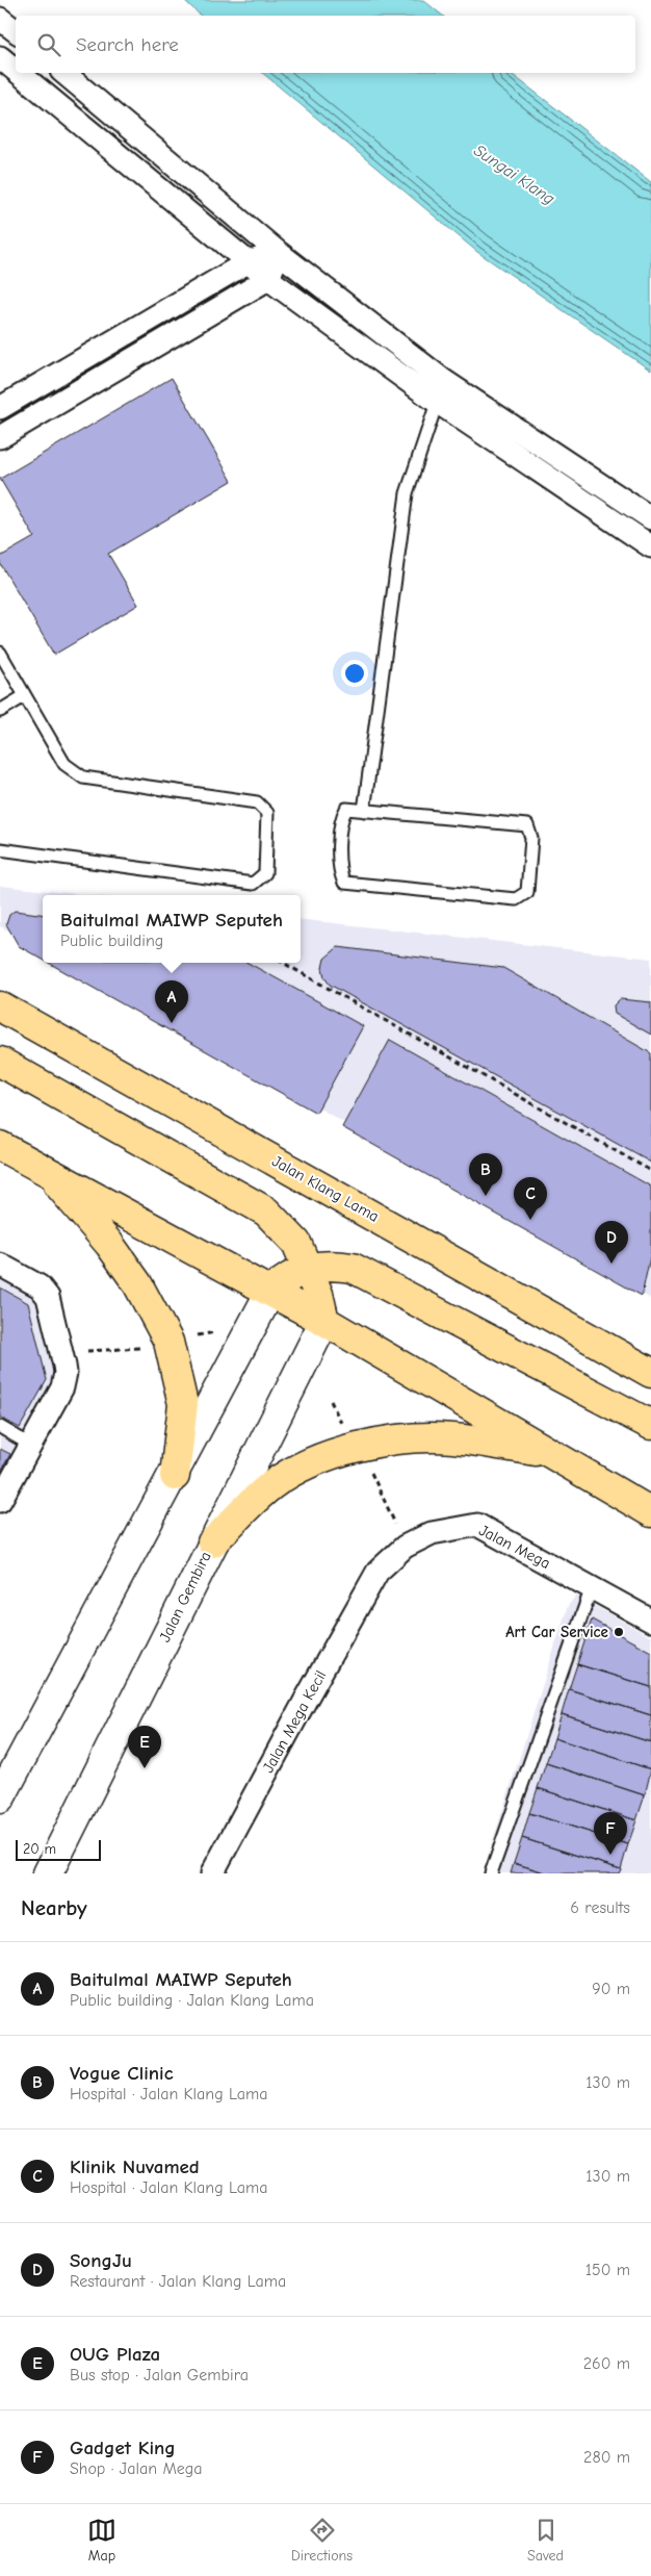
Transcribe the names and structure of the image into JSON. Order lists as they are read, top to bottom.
{
  "streets": {
    "main road": ["Jalan Klang Lama", "Jalan Gembira"],
    "street": ["Jalan Mega", "Jalan Mega Kecil"]
  },
  "crossings": [
    ["Jalan Mega", "Jalan Mega Kecil"]
  ],
  "water": ["Sungai Klang"],
  "places": ["Art Car Service"],
  "scale_bar": "20 m",
  "page": {
    "search": "Search here",
    "popup": ["Baitulmal MAIWP Seputeh", "Public building"],
    "pins": [
      "A",
      "B",
      "C",
      "D",
      "E",
      "F"
    ],
    "scale": "20 m",
    "heading": ["Nearby", "6 results"],
    "list": [
      {
        "mark": "A",
        "name": "Baitulmal MAIWP Seputeh",
        "note": "Public building · Jalan Klang Lama",
        "value": "90 m"
      },
      {
        "mark": "B",
        "name": "Vogue Clinic",
        "note": "Hospital · Jalan Klang Lama",
        "value": "130 m"
      },
      {
        "mark": "C",
        "name": "Klinik Nuvamed",
        "note": "Hospital · Jalan Klang Lama",
        "value": "130 m"
      },
      {
        "mark": "D",
        "name": "SongJu",
        "note": "Restaurant · Jalan Klang Lama",
        "value": "150 m"
      },
      {
        "mark": "E",
        "name": "OUG Plaza",
        "note": "Bus stop · Jalan Gembira",
        "value": "260 m"
      },
      {
        "mark": "F",
        "name": "Gadget King",
        "note": "Shop · Jalan Mega",
        "value": "280 m"
      }
    ],
    "nav": ["Map", "Directions", "Saved"]
  }
}
